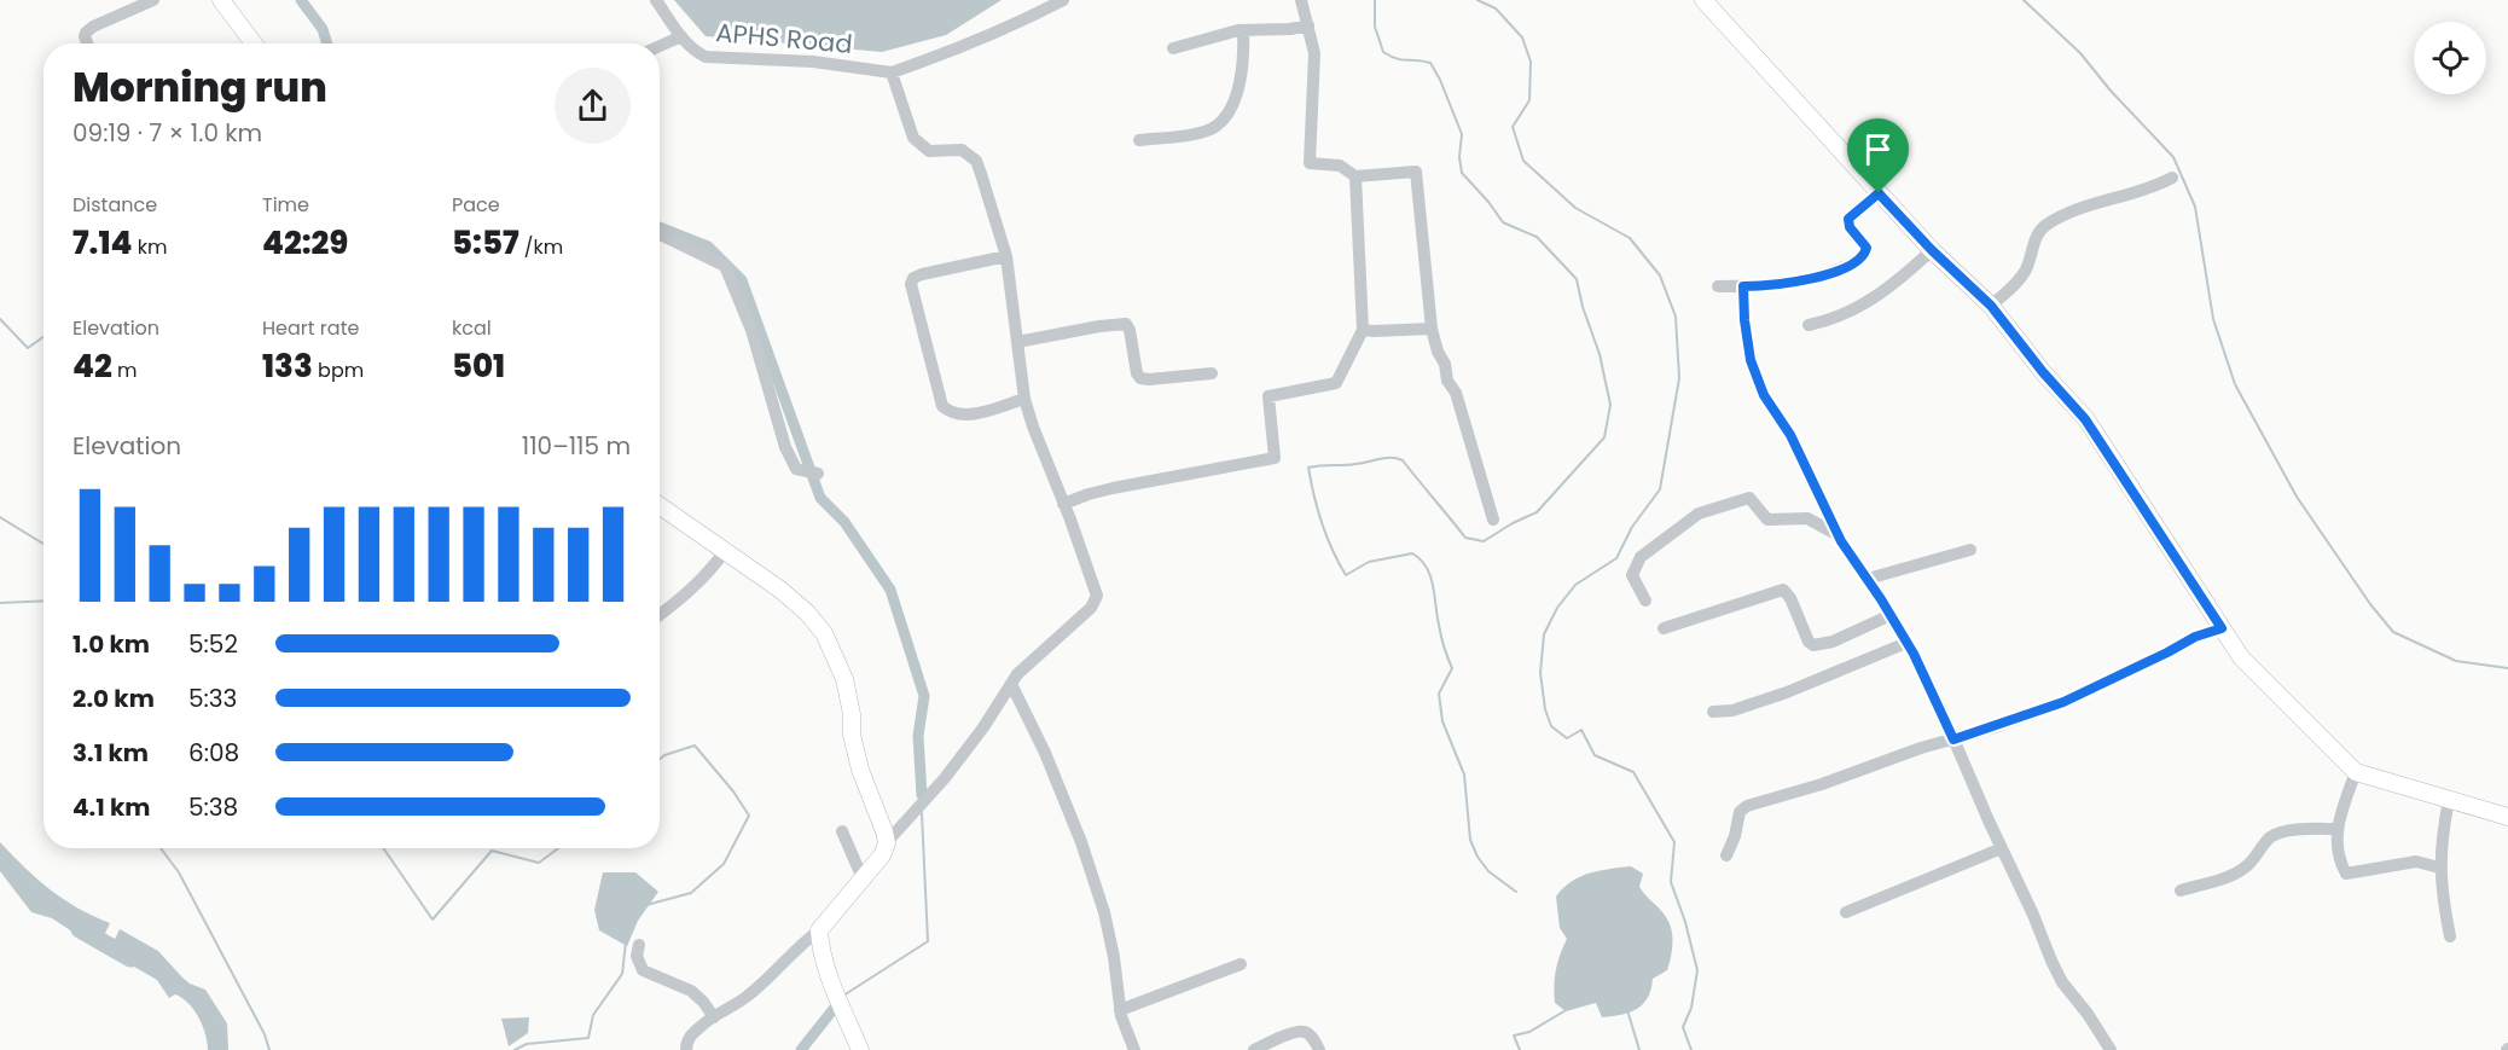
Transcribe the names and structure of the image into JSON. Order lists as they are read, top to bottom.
{
  "streets": {
    "street": ["APHS Road"]
  },
  "page": {
    "heading": ["Morning run", "09:19 · 7 × 1.0 km"],
    "stats": [
      ["Distance", "7.14 km"],
      ["Time", "42:29"],
      ["Pace", "5:57 /km"],
      ["Elevation", "42 m"],
      ["Heart rate", "133 bpm"],
      ["kcal", "501"]
    ],
    "chart": ["Elevation", "110–115 m"],
    "list": [
      {
        "name": "1.0 km",
        "note": "5:52"
      },
      {
        "name": "2.0 km",
        "note": "5:33"
      },
      {
        "name": "3.1 km",
        "note": "6:08"
      },
      {
        "name": "4.1 km",
        "note": "5:38"
      }
    ]
  }
}
